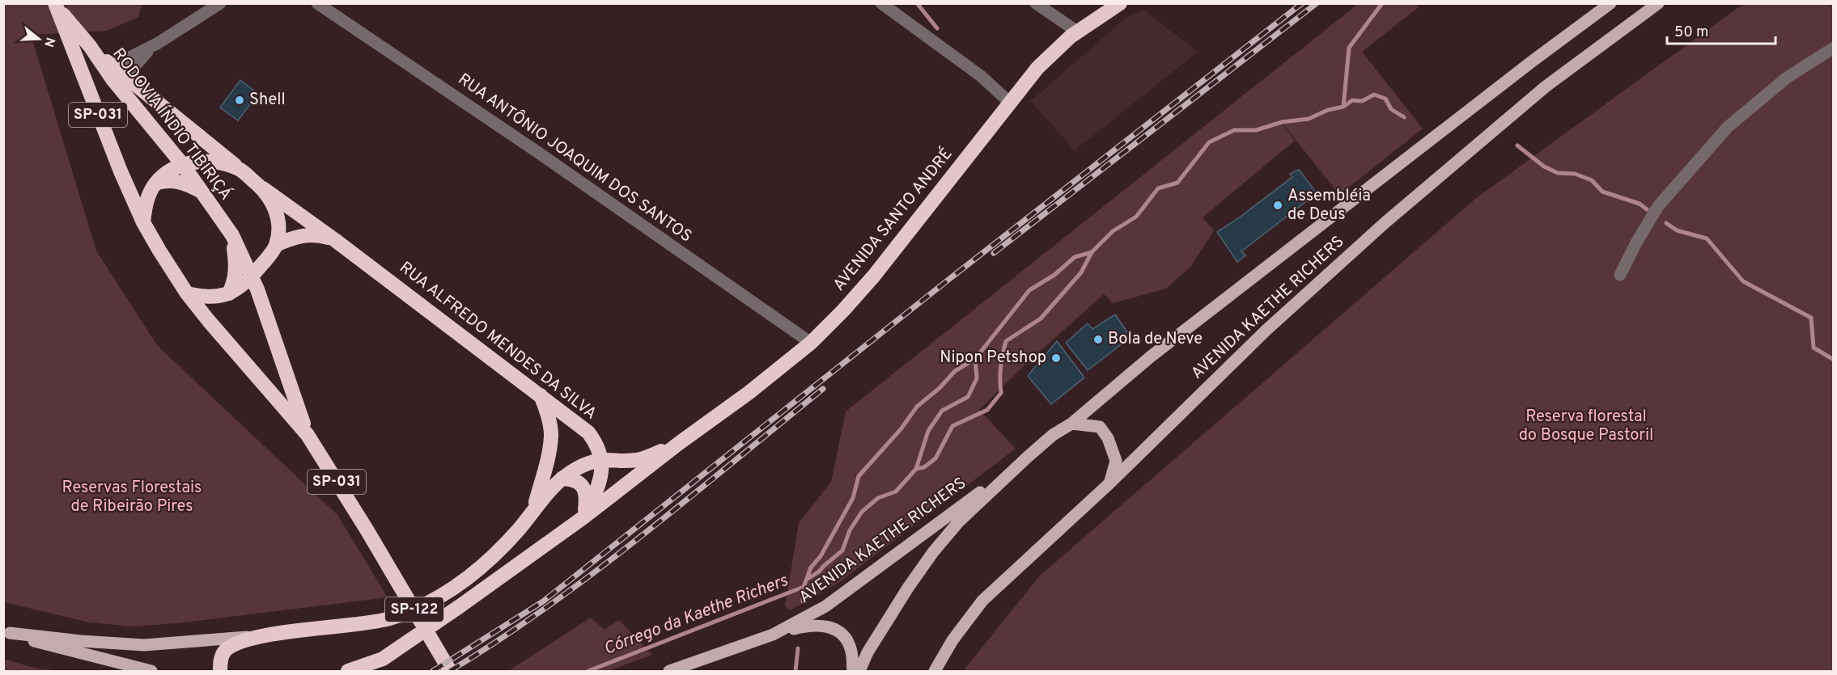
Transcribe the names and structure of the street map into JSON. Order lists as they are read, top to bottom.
{
  "streets": {
    "highway": [
      "SP-031",
      "RODOVIA ÍNDIO TIBIRIÇÁ",
      "AVENIDA SANTO ANDRÉ",
      "RUA ALFREDO MENDES DA SILVA",
      "SP-122"
    ],
    "main road": ["AVENIDA KAETHE RICHERS"],
    "street": ["RUA ANTÔNIO JOAQUIM DOS SANTOS"]
  },
  "crossings": [
    ["RODOVIA ÍNDIO TIBIRIÇÁ", "RUA ALFREDO MENDES DA SILVA"],
    ["RUA ANTÔNIO JOAQUIM DOS SANTOS", "AVENIDA SANTO ANDRÉ"],
    ["AVENIDA SANTO ANDRÉ", "RUA ALFREDO MENDES DA SILVA"],
    ["AVENIDA SANTO ANDRÉ", "SP-122"],
    ["RUA ALFREDO MENDES DA SILVA", "SP-122"]
  ],
  "water": ["Córrego da Kaethe Richers"],
  "parks": ["Reserva florestal do Bosque Pastoril", "Reservas Florestais de Ribeirão Pires"],
  "places": [
    "Shell",
    "Assembléia de Deus",
    "Bola de Neve",
    "Nipon Petshop"
  ],
  "scale_bar": "50 m",
  "north": "right"
}
